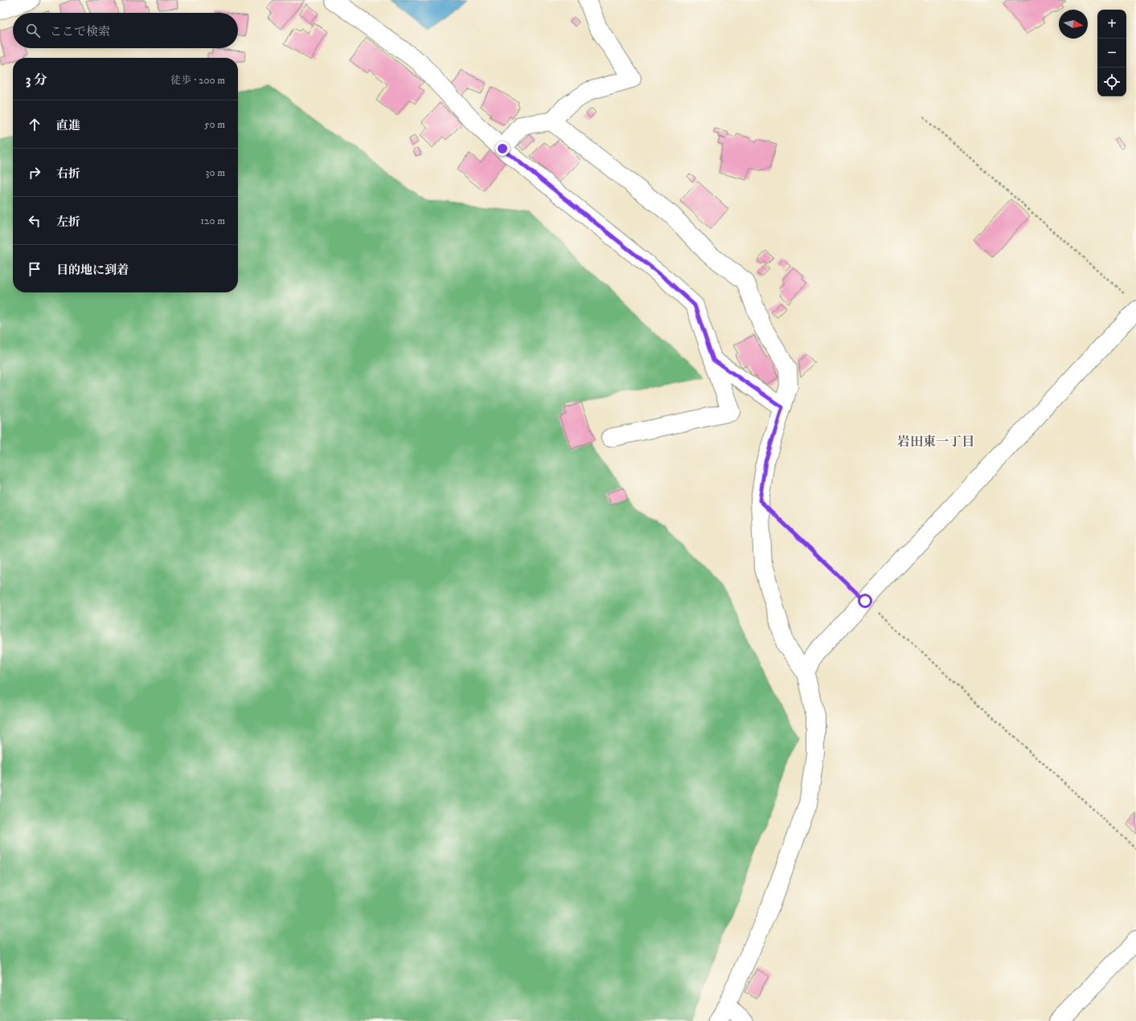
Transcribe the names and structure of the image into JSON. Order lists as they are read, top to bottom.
{
  "districts": ["岩田東一丁目"],
  "north": "right",
  "page": {
    "map_buttons": ["+", "−"],
    "search": "ここで検索",
    "heading": ["3 分", "徒歩 · 200 m"],
    "list": [
      ["直進", "50 m"],
      ["右折", "30 m"],
      ["左折", "120 m"],
      "目的地に到着"
    ]
  }
}
